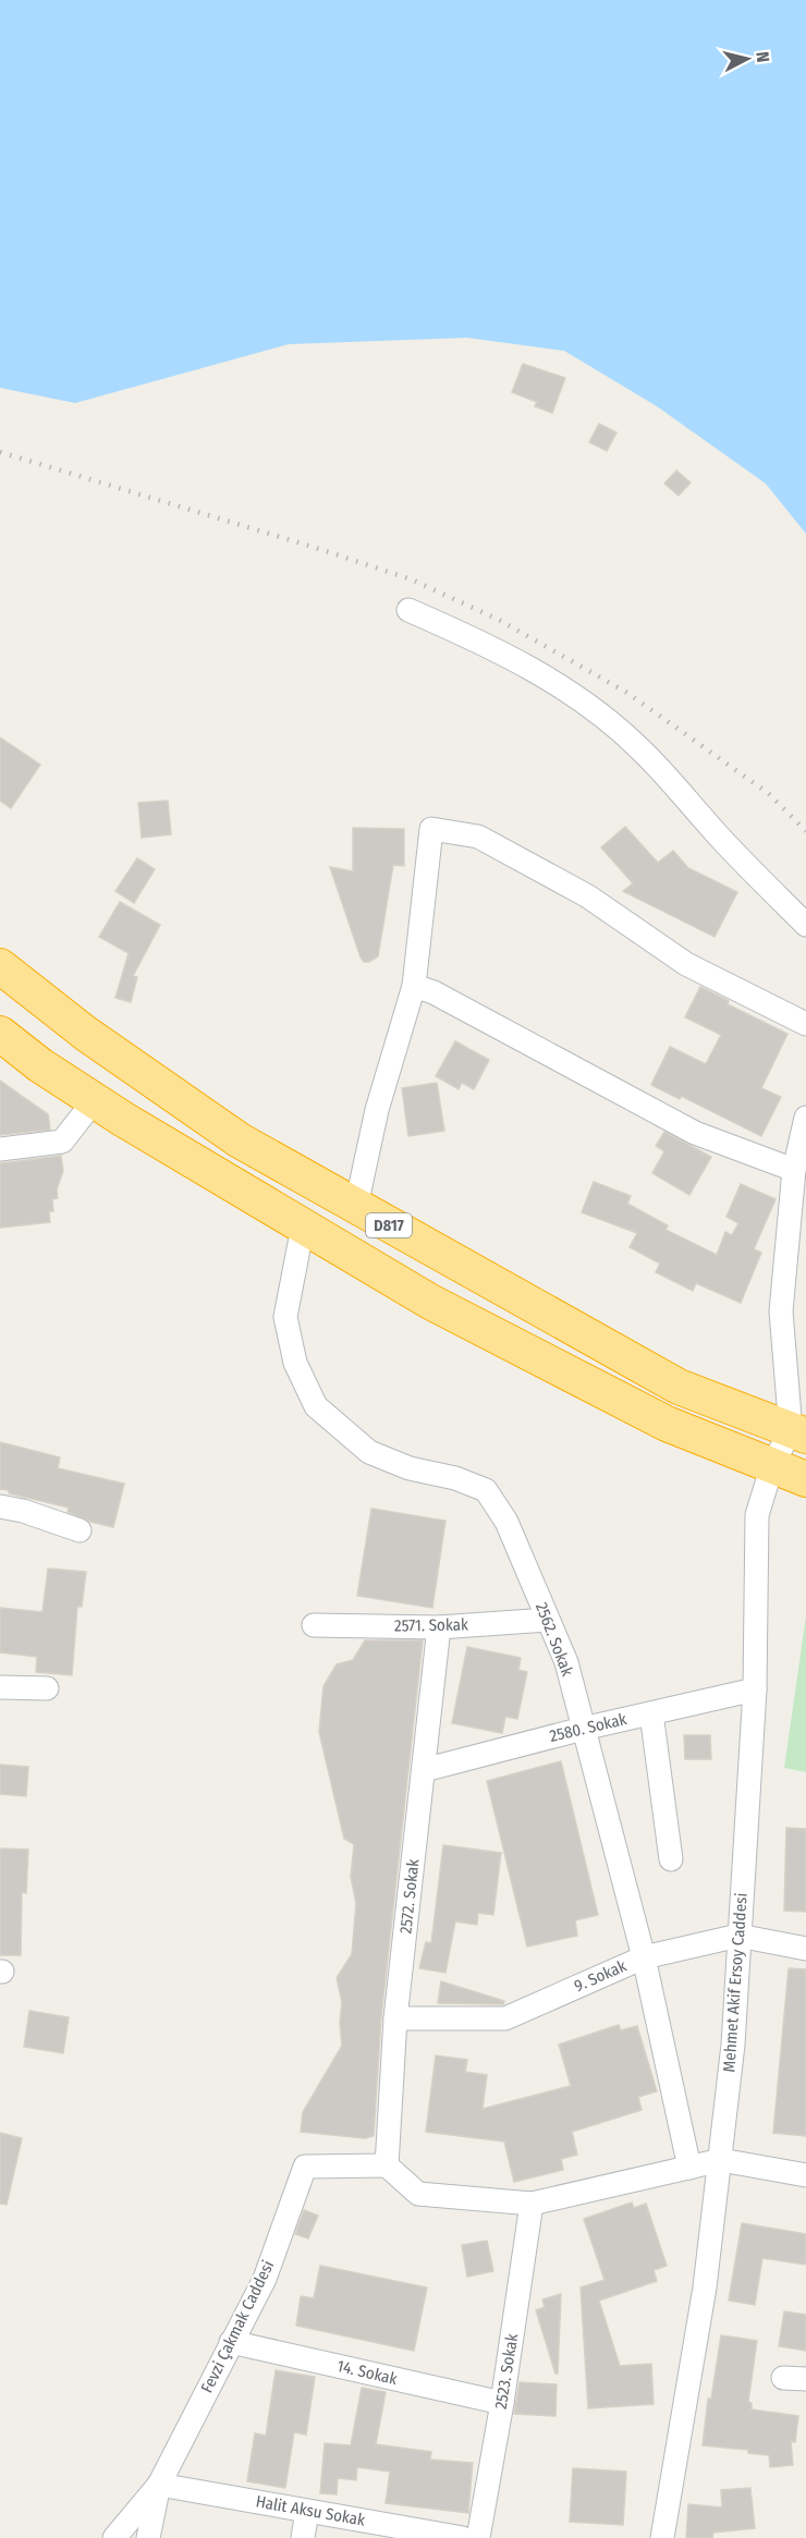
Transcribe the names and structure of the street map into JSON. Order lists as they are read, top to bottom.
{
  "streets": {
    "highway": ["D817"],
    "street": [
      "2571. Sokak",
      "2562. Sokak",
      "2580. Sokak",
      "2572. Sokak",
      "9. Sokak",
      "Mehmet Akif Ersoy Caddesi",
      "Fevzi Çakmak Caddesi",
      "2523. Sokak",
      "14. Sokak",
      "Halit Aksu Sokak"
    ]
  },
  "crossings": [
    ["D817", "2562. Sokak"],
    ["D817", "Mehmet Akif Ersoy Caddesi"],
    ["2571. Sokak", "2562. Sokak"],
    ["2571. Sokak", "2572. Sokak"],
    ["2562. Sokak", "2580. Sokak"],
    ["2562. Sokak", "9. Sokak"],
    ["2580. Sokak", "2572. Sokak"],
    ["2580. Sokak", "Mehmet Akif Ersoy Caddesi"],
    ["2572. Sokak", "9. Sokak"],
    ["2572. Sokak", "Fevzi Çakmak Caddesi"],
    ["9. Sokak", "Mehmet Akif Ersoy Caddesi"],
    ["Fevzi Çakmak Caddesi", "14. Sokak"],
    ["Fevzi Çakmak Caddesi", "Halit Aksu Sokak"],
    ["2523. Sokak", "14. Sokak"]
  ],
  "north": "right"
}
